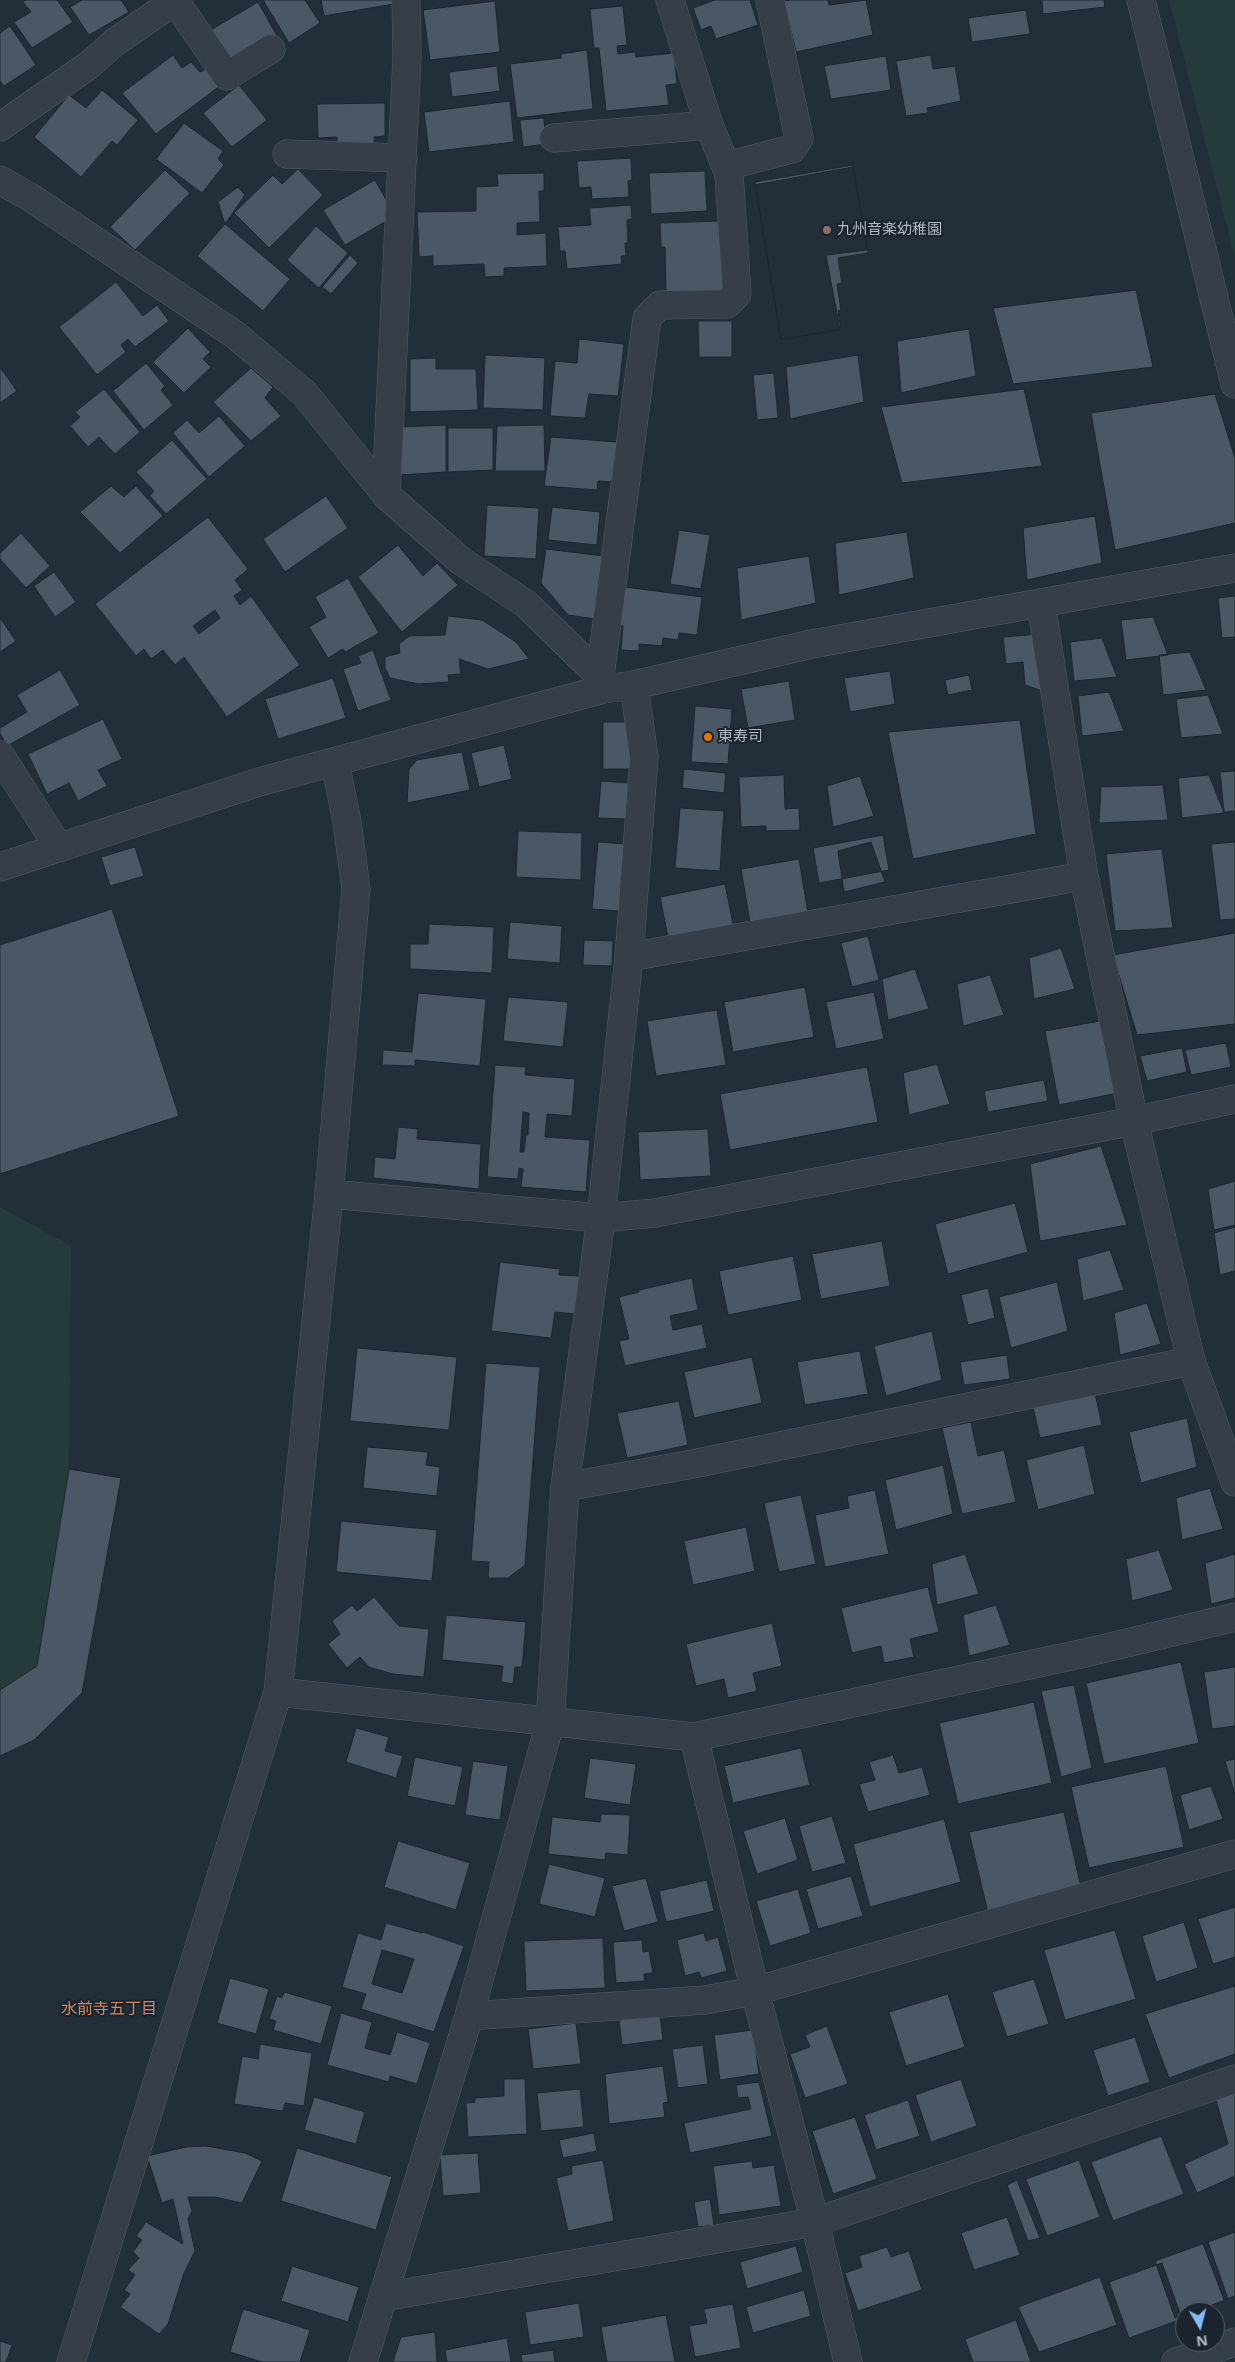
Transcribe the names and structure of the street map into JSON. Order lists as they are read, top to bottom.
{
  "districts": ["水前寺五丁目"],
  "places": ["九州音楽幼稚園", "東寿司"],
  "north": "bottom"
}
